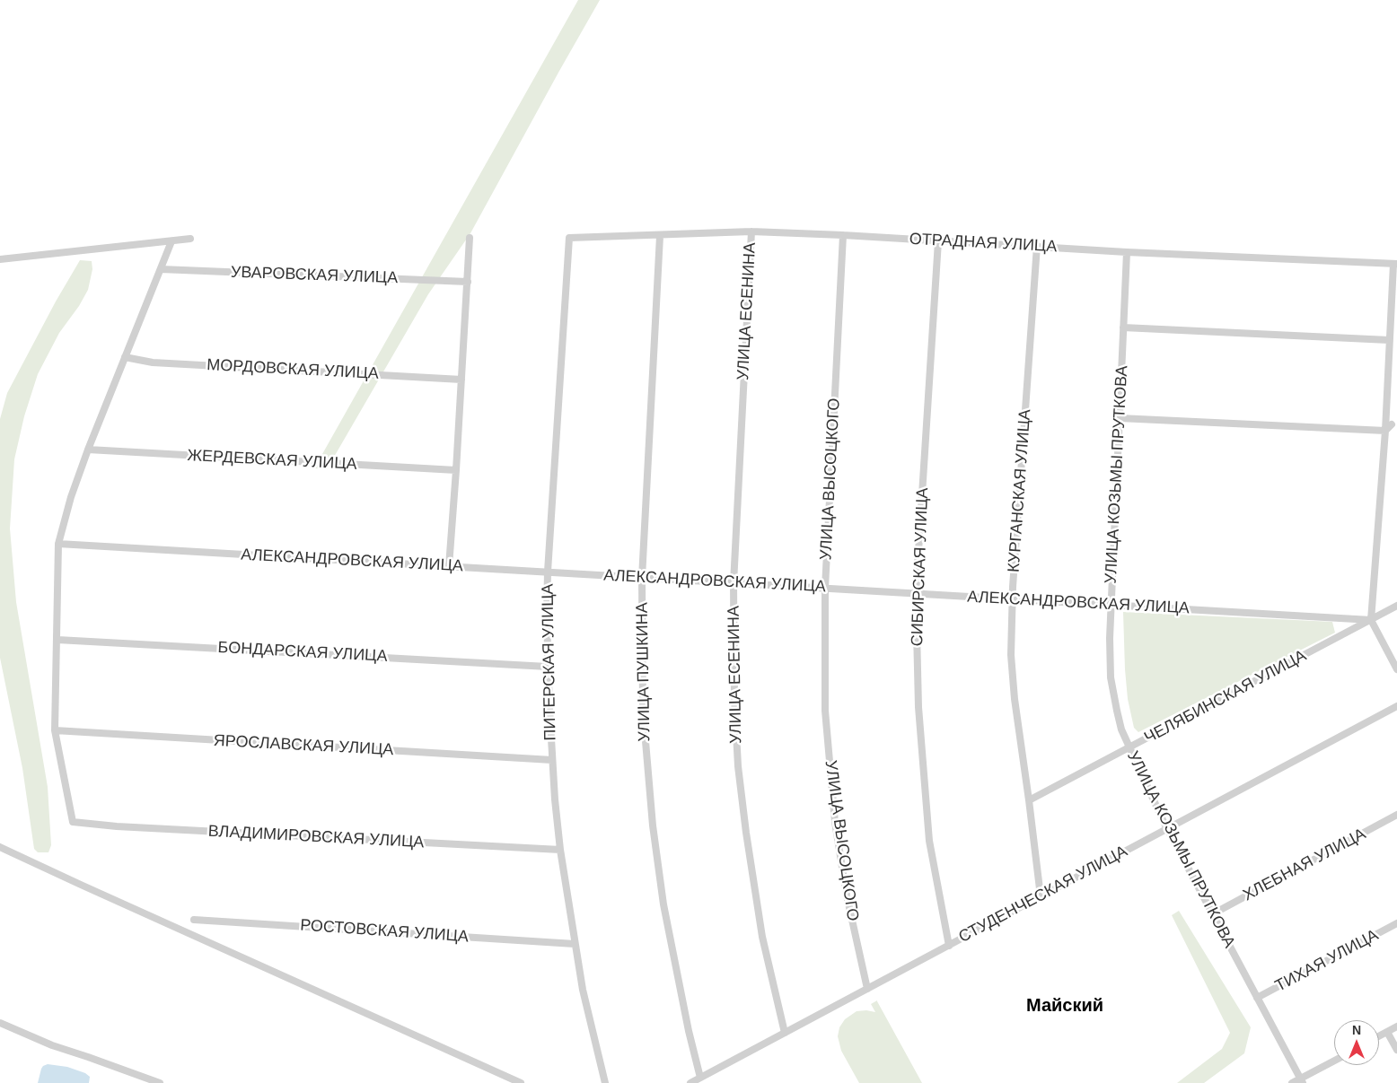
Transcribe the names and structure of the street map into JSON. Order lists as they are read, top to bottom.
{
  "streets": {
    "street": [
      "ОТРАДНАЯ УЛИЦА",
      "УВАРОВСКАЯ УЛИЦА",
      "УЛИЦА ЕСЕНИНА",
      "МОРДОВСКАЯ УЛИЦА",
      "ЖЕРДЕВСКАЯ УЛИЦА",
      "УЛИЦА КОЗЬМЫ ПРУТКОВА",
      "УЛИЦА ВЫСОЦКОГО",
      "КУРГАНСКАЯ УЛИЦА",
      "АЛЕКСАНДРОВСКАЯ УЛИЦА",
      "СИБИРСКАЯ УЛИЦА",
      "БОНДАРСКАЯ УЛИЦА",
      "ПИТЕРСКАЯ УЛИЦА",
      "УЛИЦА ПУШКИНА",
      "ЧЕЛЯБИНСКАЯ УЛИЦА",
      "ЯРОСЛАВСКАЯ УЛИЦА",
      "ВЛАДИМИРОВСКАЯ УЛИЦА",
      "ХЛЕБНАЯ УЛИЦА",
      "СТУДЕНЧЕСКАЯ УЛИЦА",
      "РОСТОВСКАЯ УЛИЦА",
      "ТИХАЯ УЛИЦА"
    ]
  },
  "crossings": [
    ["ОТРАДНАЯ УЛИЦА", "УЛИЦА ЕСЕНИНА"],
    ["ОТРАДНАЯ УЛИЦА", "УЛИЦА КОЗЬМЫ ПРУТКОВА"],
    ["ОТРАДНАЯ УЛИЦА", "УЛИЦА ВЫСОЦКОГО"],
    ["ОТРАДНАЯ УЛИЦА", "КУРГАНСКАЯ УЛИЦА"],
    ["ОТРАДНАЯ УЛИЦА", "СИБИРСКАЯ УЛИЦА"],
    ["ОТРАДНАЯ УЛИЦА", "ПИТЕРСКАЯ УЛИЦА"],
    ["ОТРАДНАЯ УЛИЦА", "УЛИЦА ПУШКИНА"],
    ["УЛИЦА ЕСЕНИНА", "АЛЕКСАНДРОВСКАЯ УЛИЦА"],
    ["УЛИЦА ЕСЕНИНА", "СТУДЕНЧЕСКАЯ УЛИЦА"],
    ["УЛИЦА КОЗЬМЫ ПРУТКОВА", "АЛЕКСАНДРОВСКАЯ УЛИЦА"],
    ["УЛИЦА КОЗЬМЫ ПРУТКОВА", "ЧЕЛЯБИНСКАЯ УЛИЦА"],
    ["УЛИЦА КОЗЬМЫ ПРУТКОВА", "ХЛЕБНАЯ УЛИЦА"],
    ["УЛИЦА КОЗЬМЫ ПРУТКОВА", "СТУДЕНЧЕСКАЯ УЛИЦА"],
    ["УЛИЦА КОЗЬМЫ ПРУТКОВА", "ТИХАЯ УЛИЦА"],
    ["УЛИЦА ВЫСОЦКОГО", "АЛЕКСАНДРОВСКАЯ УЛИЦА"],
    ["УЛИЦА ВЫСОЦКОГО", "СТУДЕНЧЕСКАЯ УЛИЦА"],
    ["КУРГАНСКАЯ УЛИЦА", "АЛЕКСАНДРОВСКАЯ УЛИЦА"],
    ["КУРГАНСКАЯ УЛИЦА", "ЧЕЛЯБИНСКАЯ УЛИЦА"],
    ["КУРГАНСКАЯ УЛИЦА", "СТУДЕНЧЕСКАЯ УЛИЦА"],
    ["АЛЕКСАНДРОВСКАЯ УЛИЦА", "СИБИРСКАЯ УЛИЦА"],
    ["АЛЕКСАНДРОВСКАЯ УЛИЦА", "ПИТЕРСКАЯ УЛИЦА"],
    ["АЛЕКСАНДРОВСКАЯ УЛИЦА", "УЛИЦА ПУШКИНА"],
    ["АЛЕКСАНДРОВСКАЯ УЛИЦА", "ЧЕЛЯБИНСКАЯ УЛИЦА"],
    ["СИБИРСКАЯ УЛИЦА", "СТУДЕНЧЕСКАЯ УЛИЦА"],
    ["БОНДАРСКАЯ УЛИЦА", "ПИТЕРСКАЯ УЛИЦА"],
    ["ПИТЕРСКАЯ УЛИЦА", "ЯРОСЛАВСКАЯ УЛИЦА"],
    ["ПИТЕРСКАЯ УЛИЦА", "ВЛАДИМИРОВСКАЯ УЛИЦА"],
    ["ПИТЕРСКАЯ УЛИЦА", "РОСТОВСКАЯ УЛИЦА"],
    ["УЛИЦА ПУШКИНА", "СТУДЕНЧЕСКАЯ УЛИЦА"],
    ["ЯРОСЛАВСКАЯ УЛИЦА", "ВЛАДИМИРОВСКАЯ УЛИЦА"]
  ],
  "districts": ["Майский"],
  "north": "top"
}
